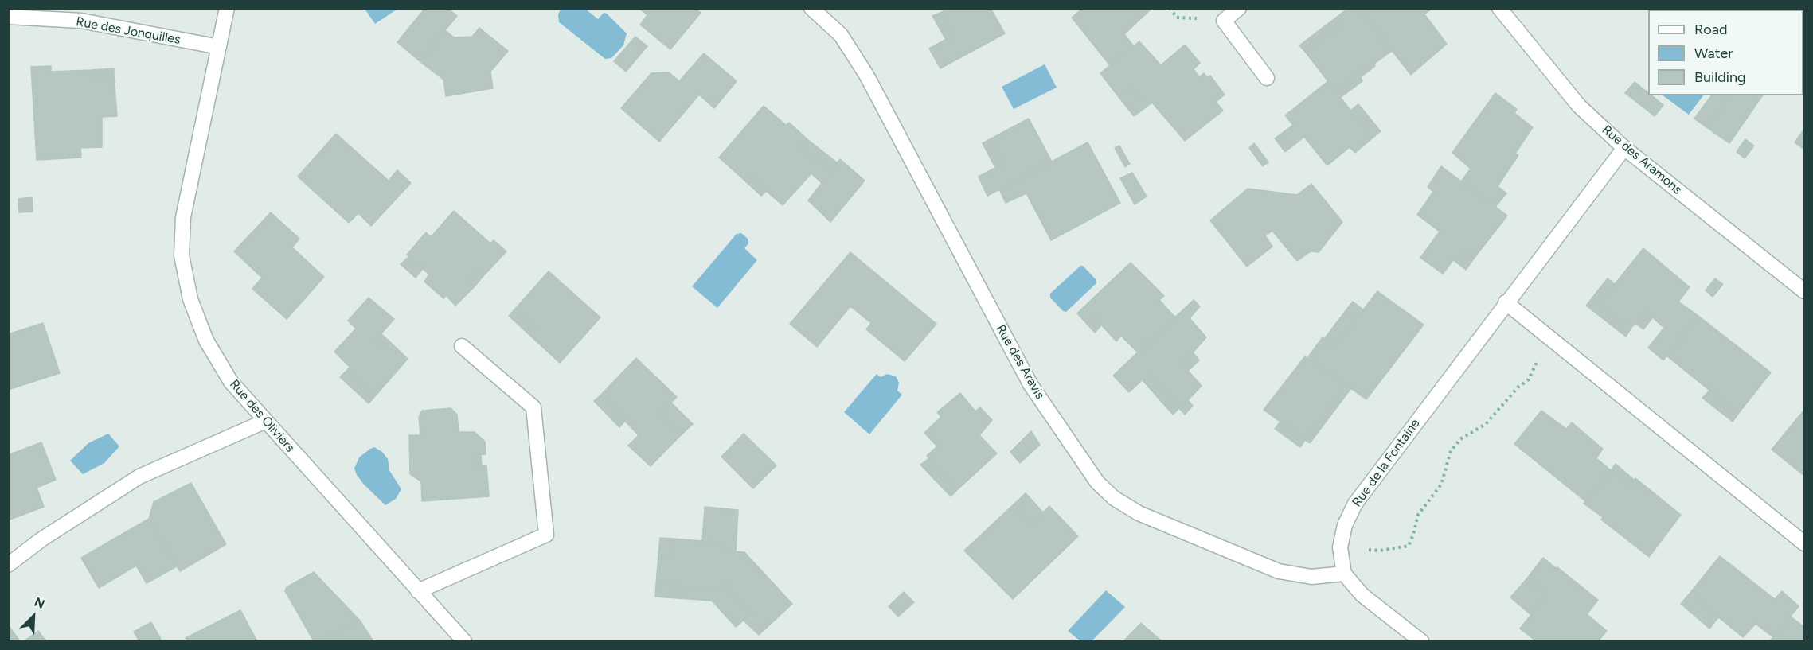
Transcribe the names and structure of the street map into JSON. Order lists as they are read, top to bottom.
{
  "streets": {
    "street": [
      "Rue des Jonquilles",
      "Rue des Aramons",
      "Rue des Aravis",
      "Rue des Oliviers",
      "Rue de la Fontaine"
    ]
  },
  "crossings": [
    ["Rue des Jonquilles", "Rue des Oliviers"],
    ["Rue des Aramons", "Rue de la Fontaine"],
    ["Rue des Aravis", "Rue de la Fontaine"]
  ],
  "legend": ["Road", "Water", "Building"],
  "north": "top right"
}
